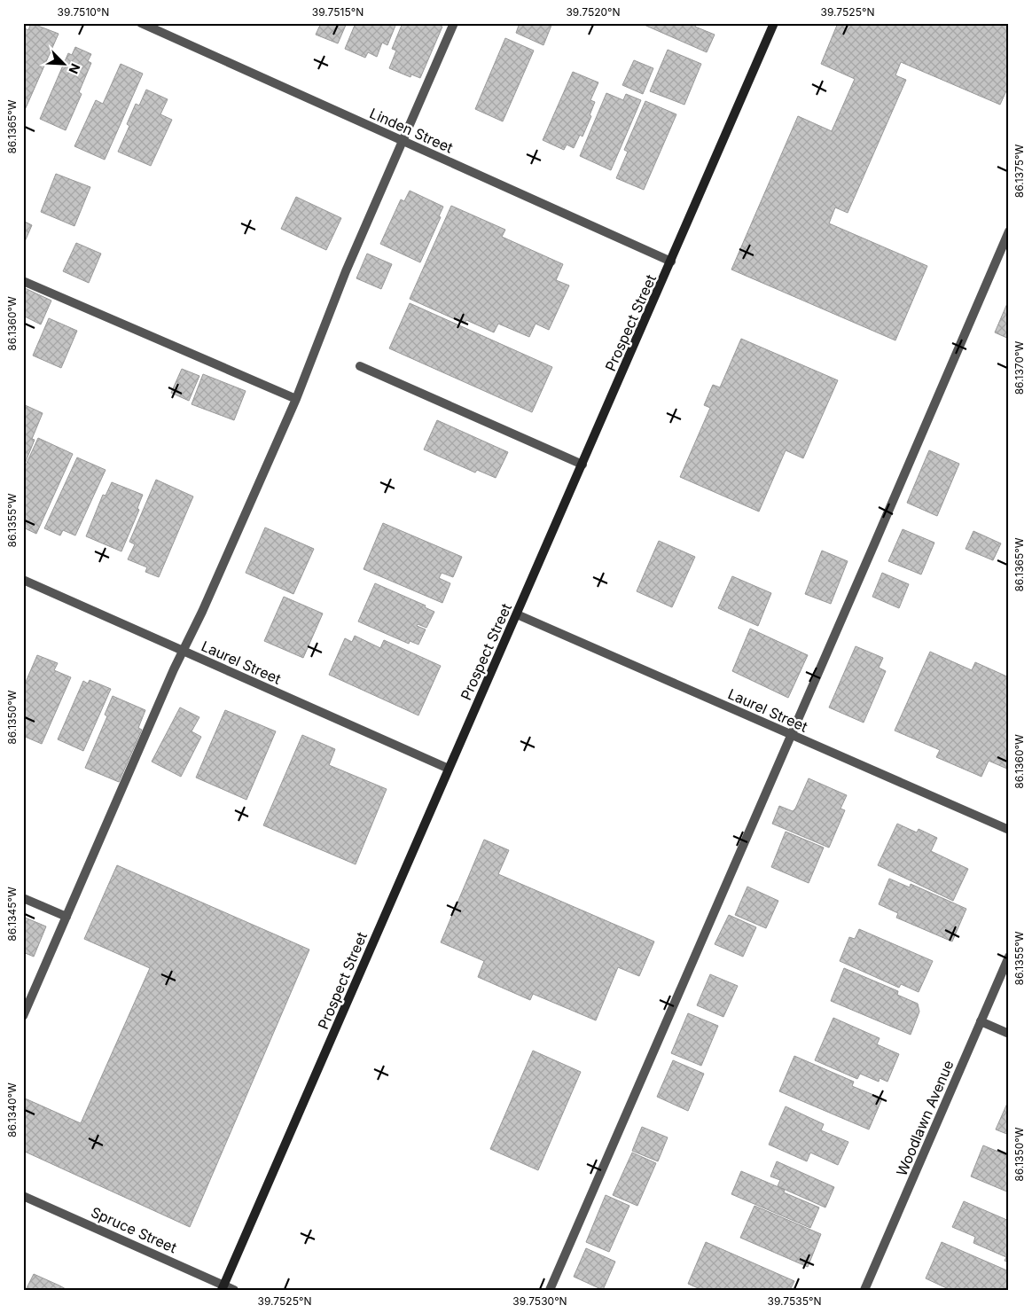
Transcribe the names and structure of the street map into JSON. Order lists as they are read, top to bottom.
{
  "streets": {
    "main road": ["Prospect Street"],
    "street": [
      "Linden Street",
      "Laurel Street",
      "Woodlawn Avenue",
      "Spruce Street"
    ]
  },
  "crossings": [
    ["Linden Street", "Prospect Street"],
    ["Prospect Street", "Laurel Street"],
    ["Prospect Street", "Spruce Street"]
  ],
  "north": "bottom right",
  "coordinates": [
    "39.7510°N",
    "39.7515°N",
    "39.7520°N",
    "39.7525°N",
    "86.1365°W",
    "86.1375°W",
    "86.1360°W",
    "86.1370°W",
    "86.1355°W",
    "86.1350°W",
    "86.1345°W",
    "86.1340°W",
    "39.7530°N",
    "39.7535°N"
  ]
}
